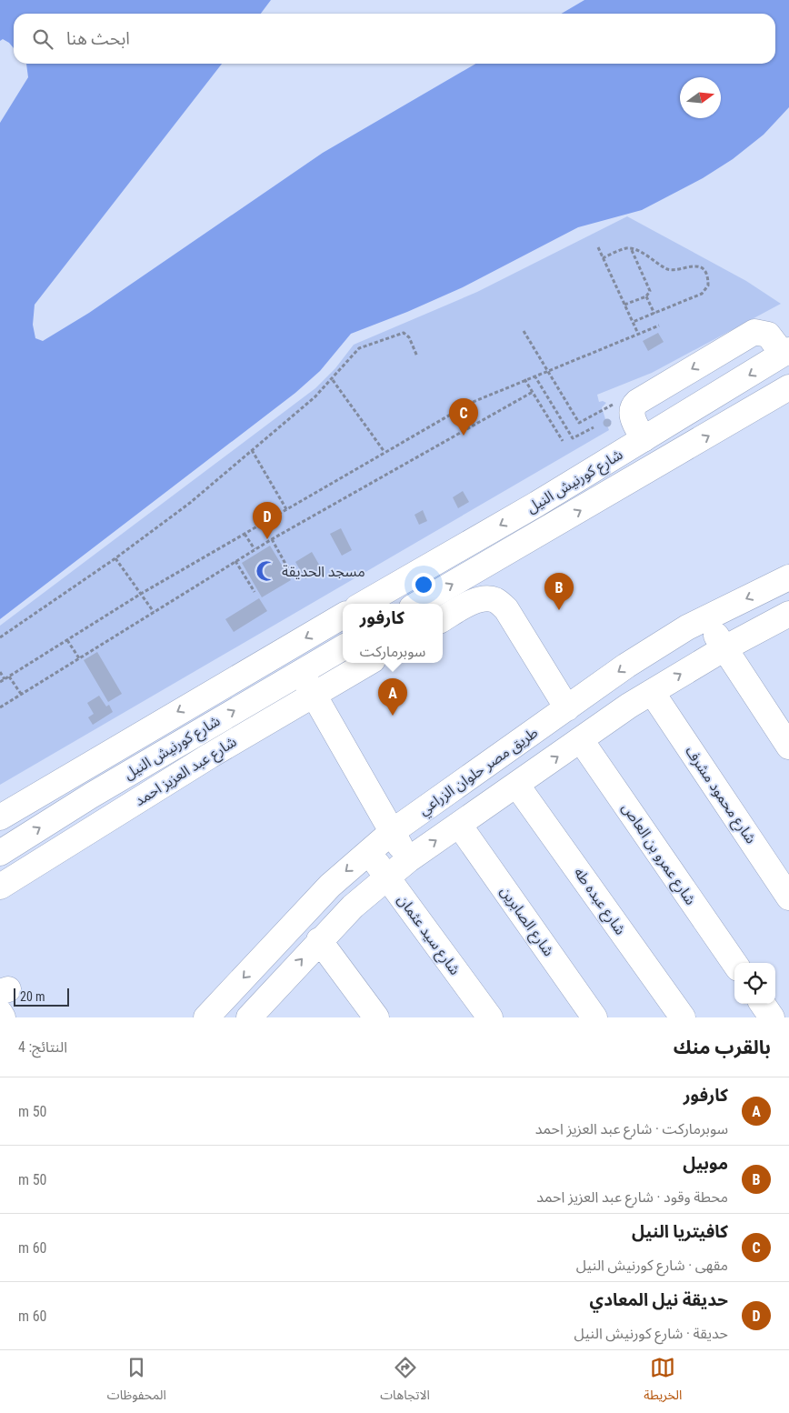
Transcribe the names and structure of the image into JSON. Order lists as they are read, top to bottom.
{
  "streets": {
    "main road": [
      "شارع كورنيش النيل",
      "شارع عبد العزيز احمد",
      "طريق مصر حلوان الزراعي",
      "شارع محمود مشرف",
      "شارع عمرو بن العاص",
      "شارع عبده طه",
      "شارع الصابرين",
      "شارع سيد عثمان"
    ]
  },
  "crossings": [
    ["طريق مصر حلوان الزراعي", "شارع سيد عثمان"]
  ],
  "places": {
    "mosque": ["مسجد الحديقة"]
  },
  "scale_bar": "20 m",
  "north": "right",
  "page": {
    "search": "ابحث هنا",
    "pins": [
      "C",
      "D",
      "B",
      "A"
    ],
    "popup": ["كارفور", "سوبرماركت"],
    "scale": "20 m",
    "heading": ["بالقرب منك", "النتائج: 4"],
    "list": [
      {
        "mark": "A",
        "name": "كارفور",
        "note": "سوبرماركت · شارع عبد العزيز احمد",
        "value": "50 m"
      },
      {
        "mark": "B",
        "name": "موبيل",
        "note": "محطة وقود · شارع عبد العزيز احمد",
        "value": "50 m"
      },
      {
        "mark": "C",
        "name": "كافيتريا النيل",
        "note": "مقهى · شارع كورنيش النيل",
        "value": "60 m"
      },
      {
        "mark": "D",
        "name": "حديقة نيل المعادي",
        "note": "حديقة · شارع كورنيش النيل",
        "value": "60 m"
      }
    ],
    "nav": ["الخريطة", "الاتجاهات", "المحفوظات"]
  }
}
